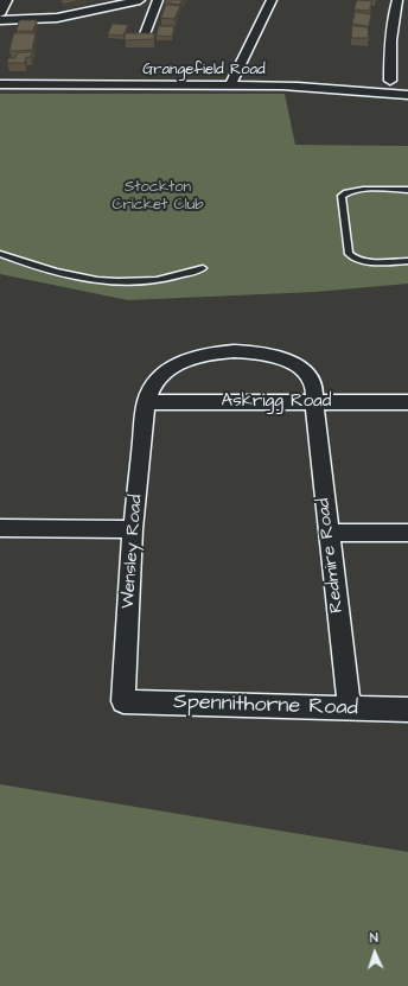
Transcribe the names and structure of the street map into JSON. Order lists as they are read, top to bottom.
{
  "streets": {
    "street": [
      "Grangefield Road",
      "Askrigg Road",
      "Wensley Road",
      "Redmire Road",
      "Spennithorne Road"
    ]
  },
  "crossings": [
    ["Askrigg Road", "Wensley Road"],
    ["Askrigg Road", "Redmire Road"],
    ["Wensley Road", "Spennithorne Road"],
    ["Redmire Road", "Spennithorne Road"]
  ],
  "parks": ["Stockton Cricket Club"],
  "north": "top"
}
